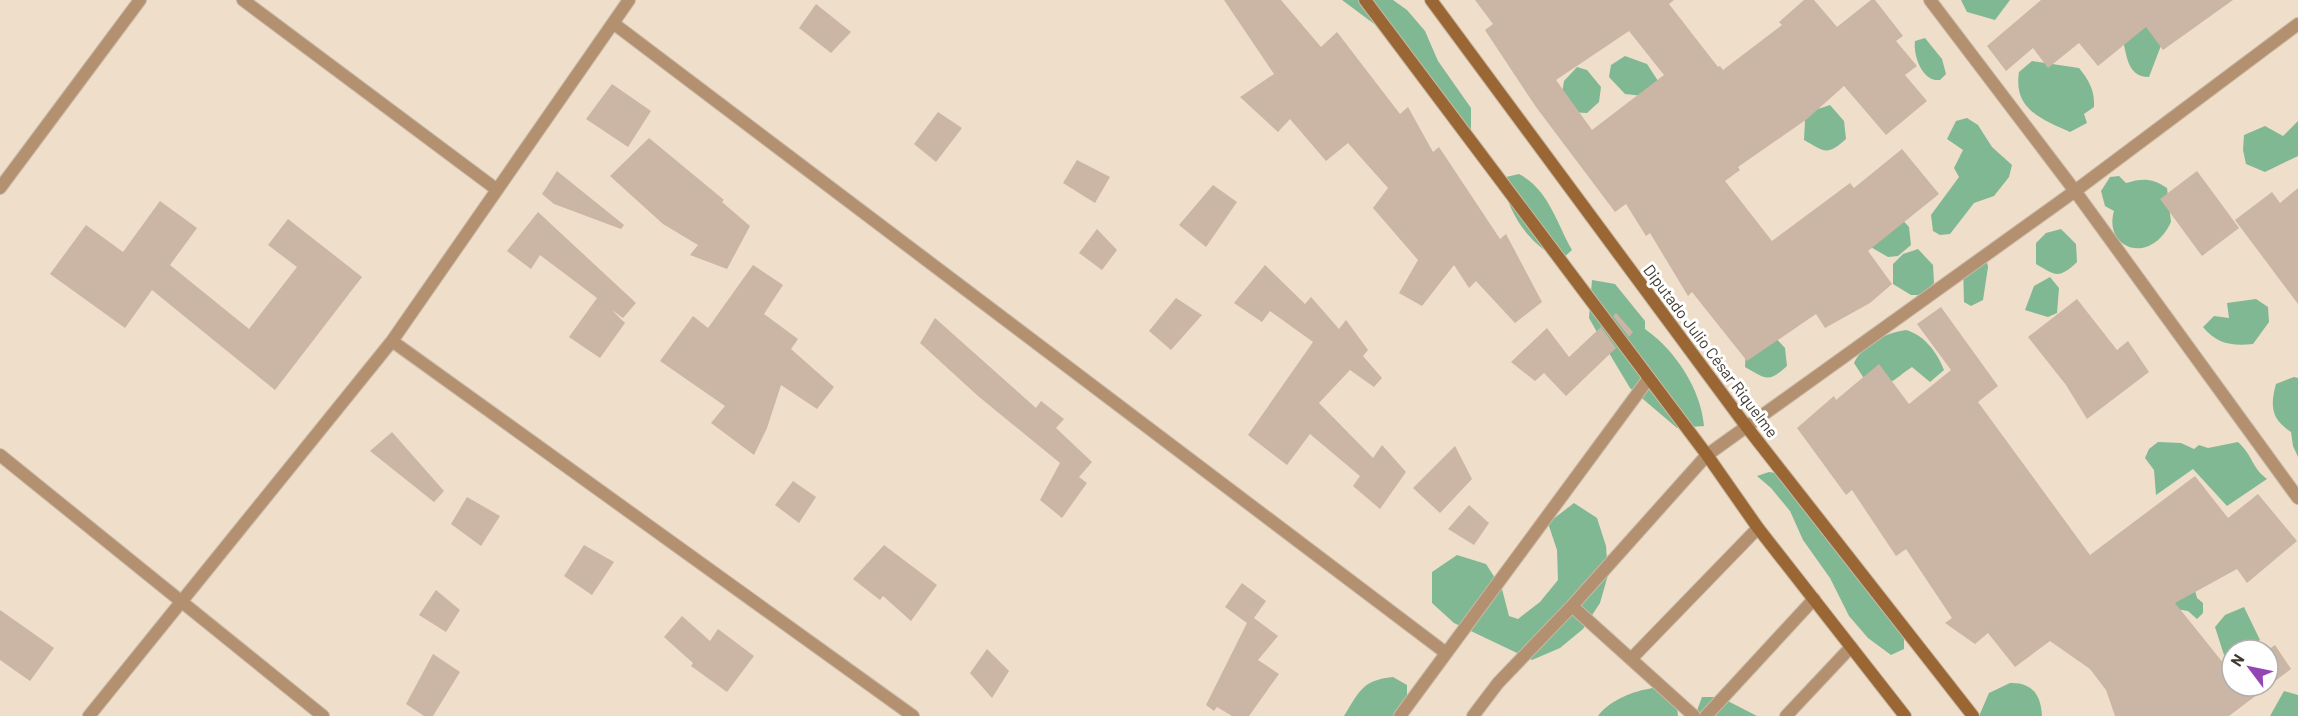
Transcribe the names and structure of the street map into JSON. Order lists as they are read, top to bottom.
{
  "streets": {
    "street": ["Diputado Julio César Riquelme"]
  },
  "north": "top left"
}
